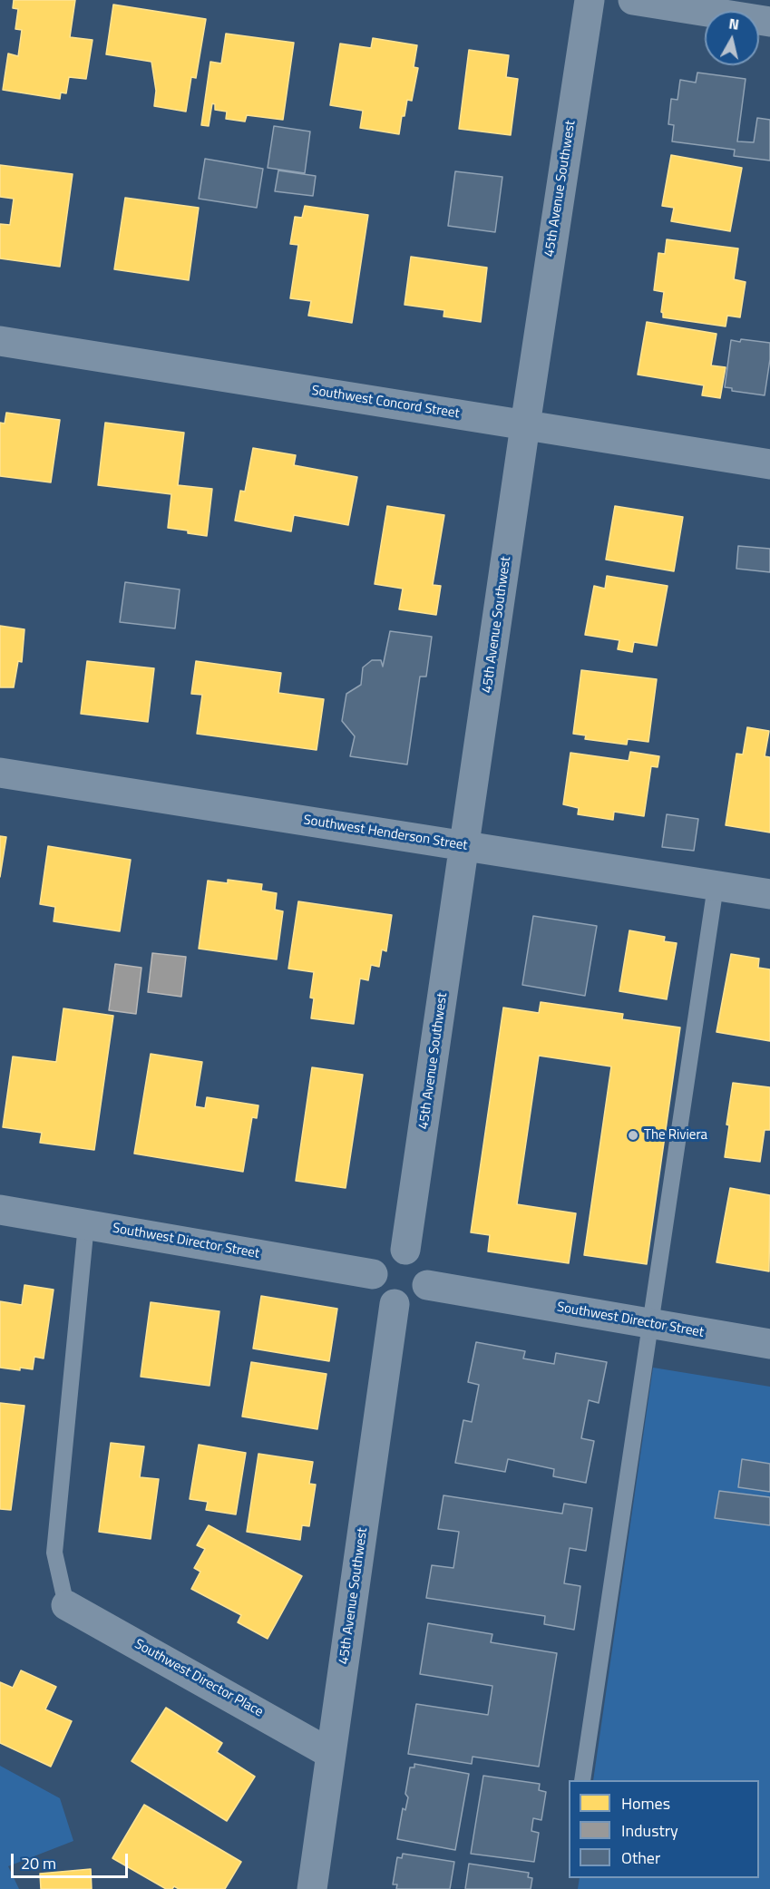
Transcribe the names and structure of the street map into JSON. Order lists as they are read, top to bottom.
{
  "streets": {
    "street": [
      "45th Avenue Southwest",
      "Southwest Concord Street",
      "Southwest Henderson Street",
      "Southwest Director Street",
      "Southwest Director Place"
    ]
  },
  "crossings": [
    ["45th Avenue Southwest", "Southwest Concord Street"],
    ["45th Avenue Southwest", "Southwest Henderson Street"],
    ["45th Avenue Southwest", "Southwest Director Street"],
    ["45th Avenue Southwest", "Southwest Director Place"]
  ],
  "places": ["The Riviera"],
  "legend": ["Homes", "Industry", "Other"],
  "scale_bar": "20 m",
  "north": "top"
}
